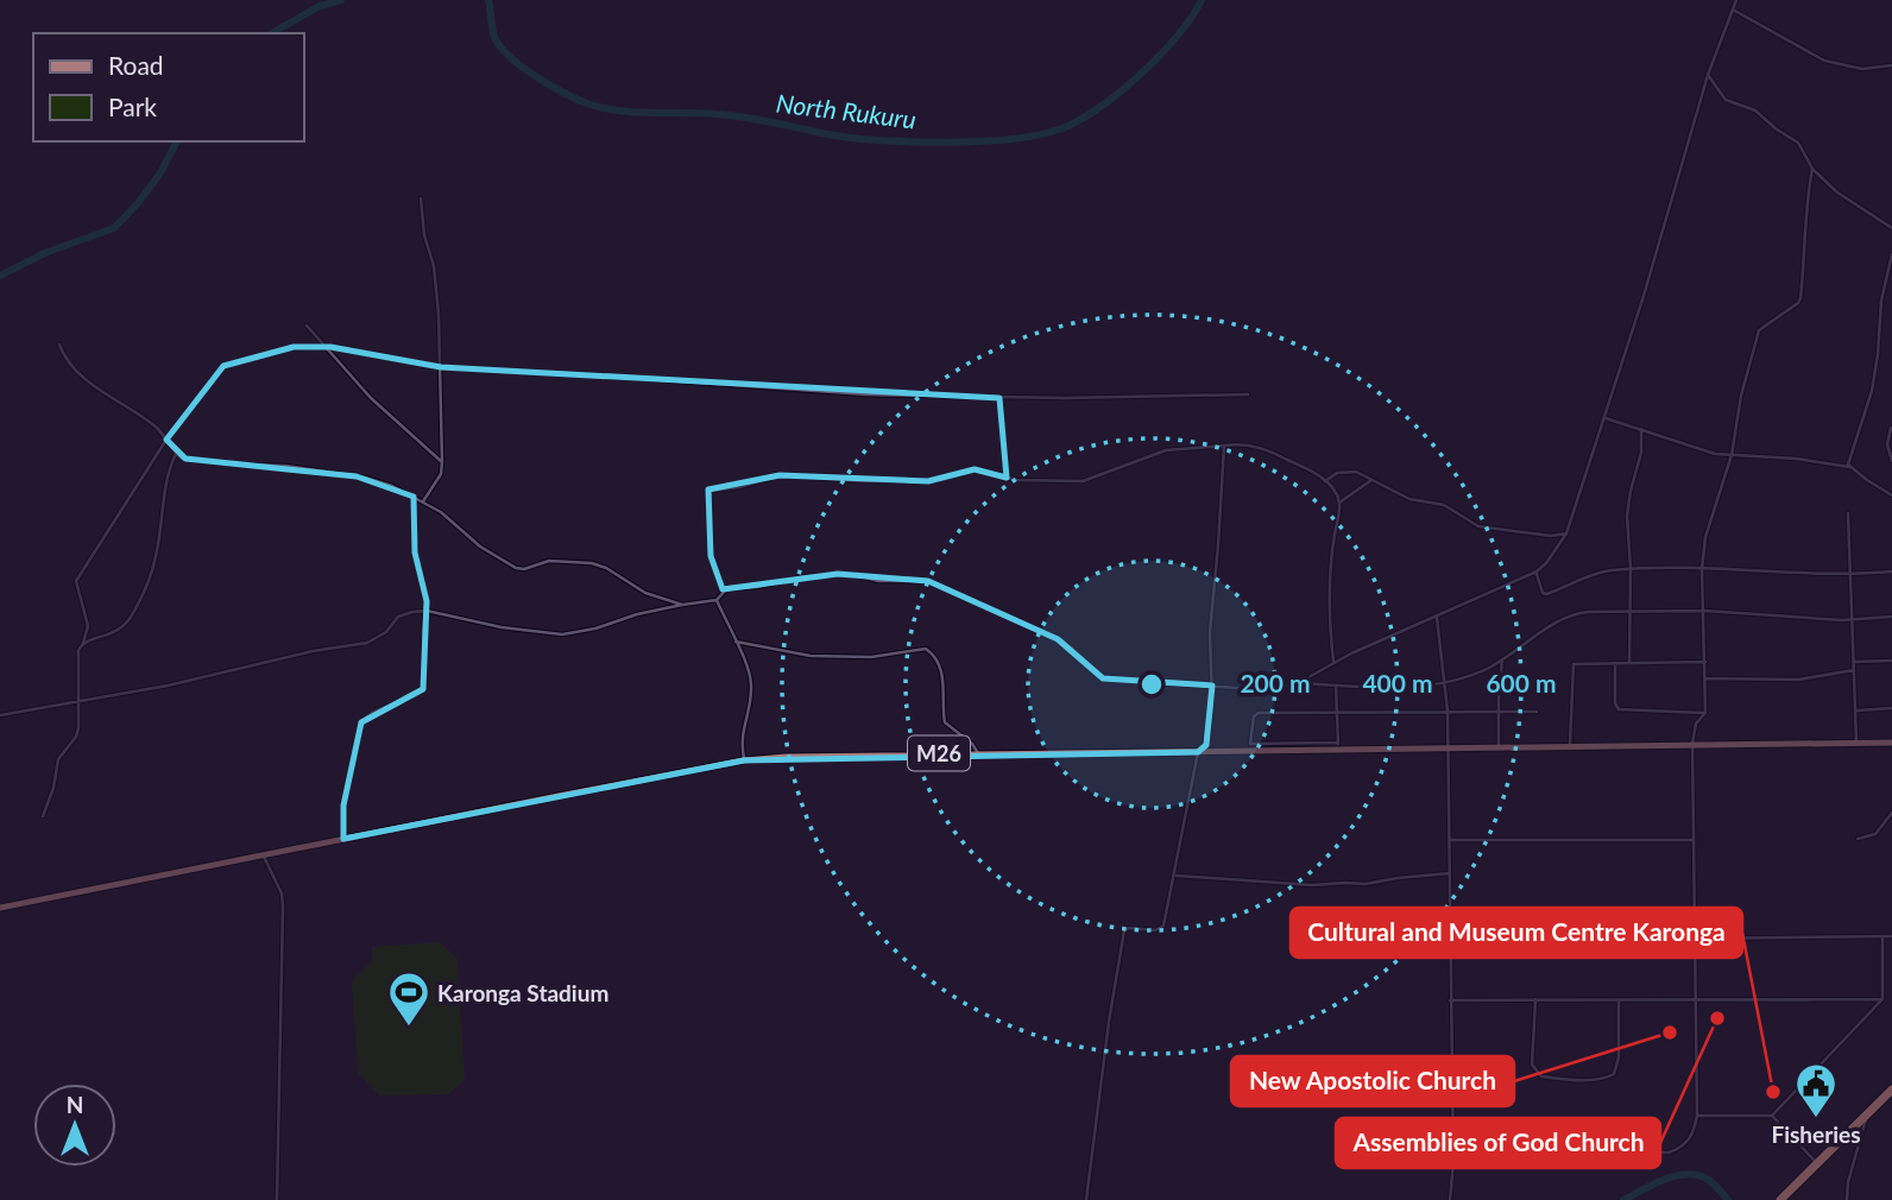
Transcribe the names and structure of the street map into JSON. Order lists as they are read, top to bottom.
{
  "streets": {
    "main road": ["M26"]
  },
  "water": ["North Rukuru"],
  "places": {
    "other": ["Assemblies of God Church", "New Apostolic Church", "Cultural and Museum Centre Karonga"],
    "sports": ["Karonga Stadium"],
    "public building": ["Fisheries"]
  },
  "legend": ["Road", "Park"],
  "north": "top",
  "rings": ["200 m", "400 m", "600 m"]
}
